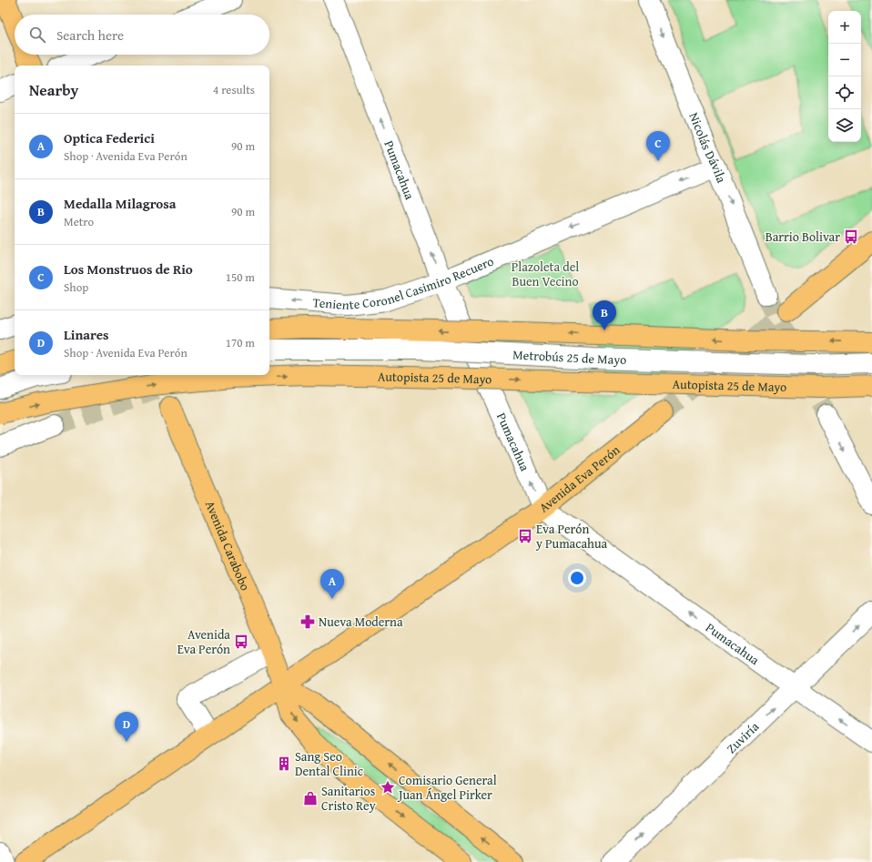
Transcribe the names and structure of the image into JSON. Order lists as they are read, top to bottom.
{
  "streets": {
    "main road": ["Autopista 25 de Mayo", "Avenida Eva Perón", "Avenida Carabobo"],
    "street": [
      "Nicolás Dávila",
      "Pumacahua",
      "Teniente Coronel Casimiro Recuero",
      "Metrobús 25 de Mayo",
      "Zuviría"
    ]
  },
  "crossings": [
    ["Nicolás Dávila", "Teniente Coronel Casimiro Recuero"],
    ["Pumacahua", "Teniente Coronel Casimiro Recuero"],
    ["Pumacahua", "Avenida Eva Perón"],
    ["Pumacahua", "Zuviría"],
    ["Avenida Eva Perón", "Avenida Carabobo"]
  ],
  "one_way": [
    "Nicolás Dávila",
    "Pumacahua",
    "Teniente Coronel Casimiro Recuero",
    "Zuviría"
  ],
  "parks": ["Plazoleta del Buen Vecino"],
  "places": {
    "bus stop": ["Barrio Bolivar", "Eva Perón y Pumacahua", "Avenida Eva Perón"],
    "pharmacy": ["Nueva Moderna"],
    "building": ["Sang Seo Dental Clinic"],
    "place": ["Comisario General Juan Ángel Pirker"],
    "shop": ["Sanitarios Cristo Rey"]
  },
  "page": {
    "map_buttons": ["+", "−"],
    "search": "Search here",
    "heading": ["Nearby", "4 results"],
    "list": [
      {
        "mark": "A",
        "name": "Optica Federici",
        "note": "Shop · Avenida Eva Perón",
        "value": "90 m"
      },
      {
        "mark": "B",
        "name": "Medalla Milagrosa",
        "note": "Metro",
        "value": "90 m"
      },
      {
        "mark": "C",
        "name": "Los Monstruos de Rio",
        "note": "Shop",
        "value": "150 m"
      },
      {
        "mark": "D",
        "name": "Linares",
        "note": "Shop · Avenida Eva Perón",
        "value": "170 m"
      }
    ],
    "pins": [
      "C",
      "B",
      "A",
      "D"
    ]
  }
}
